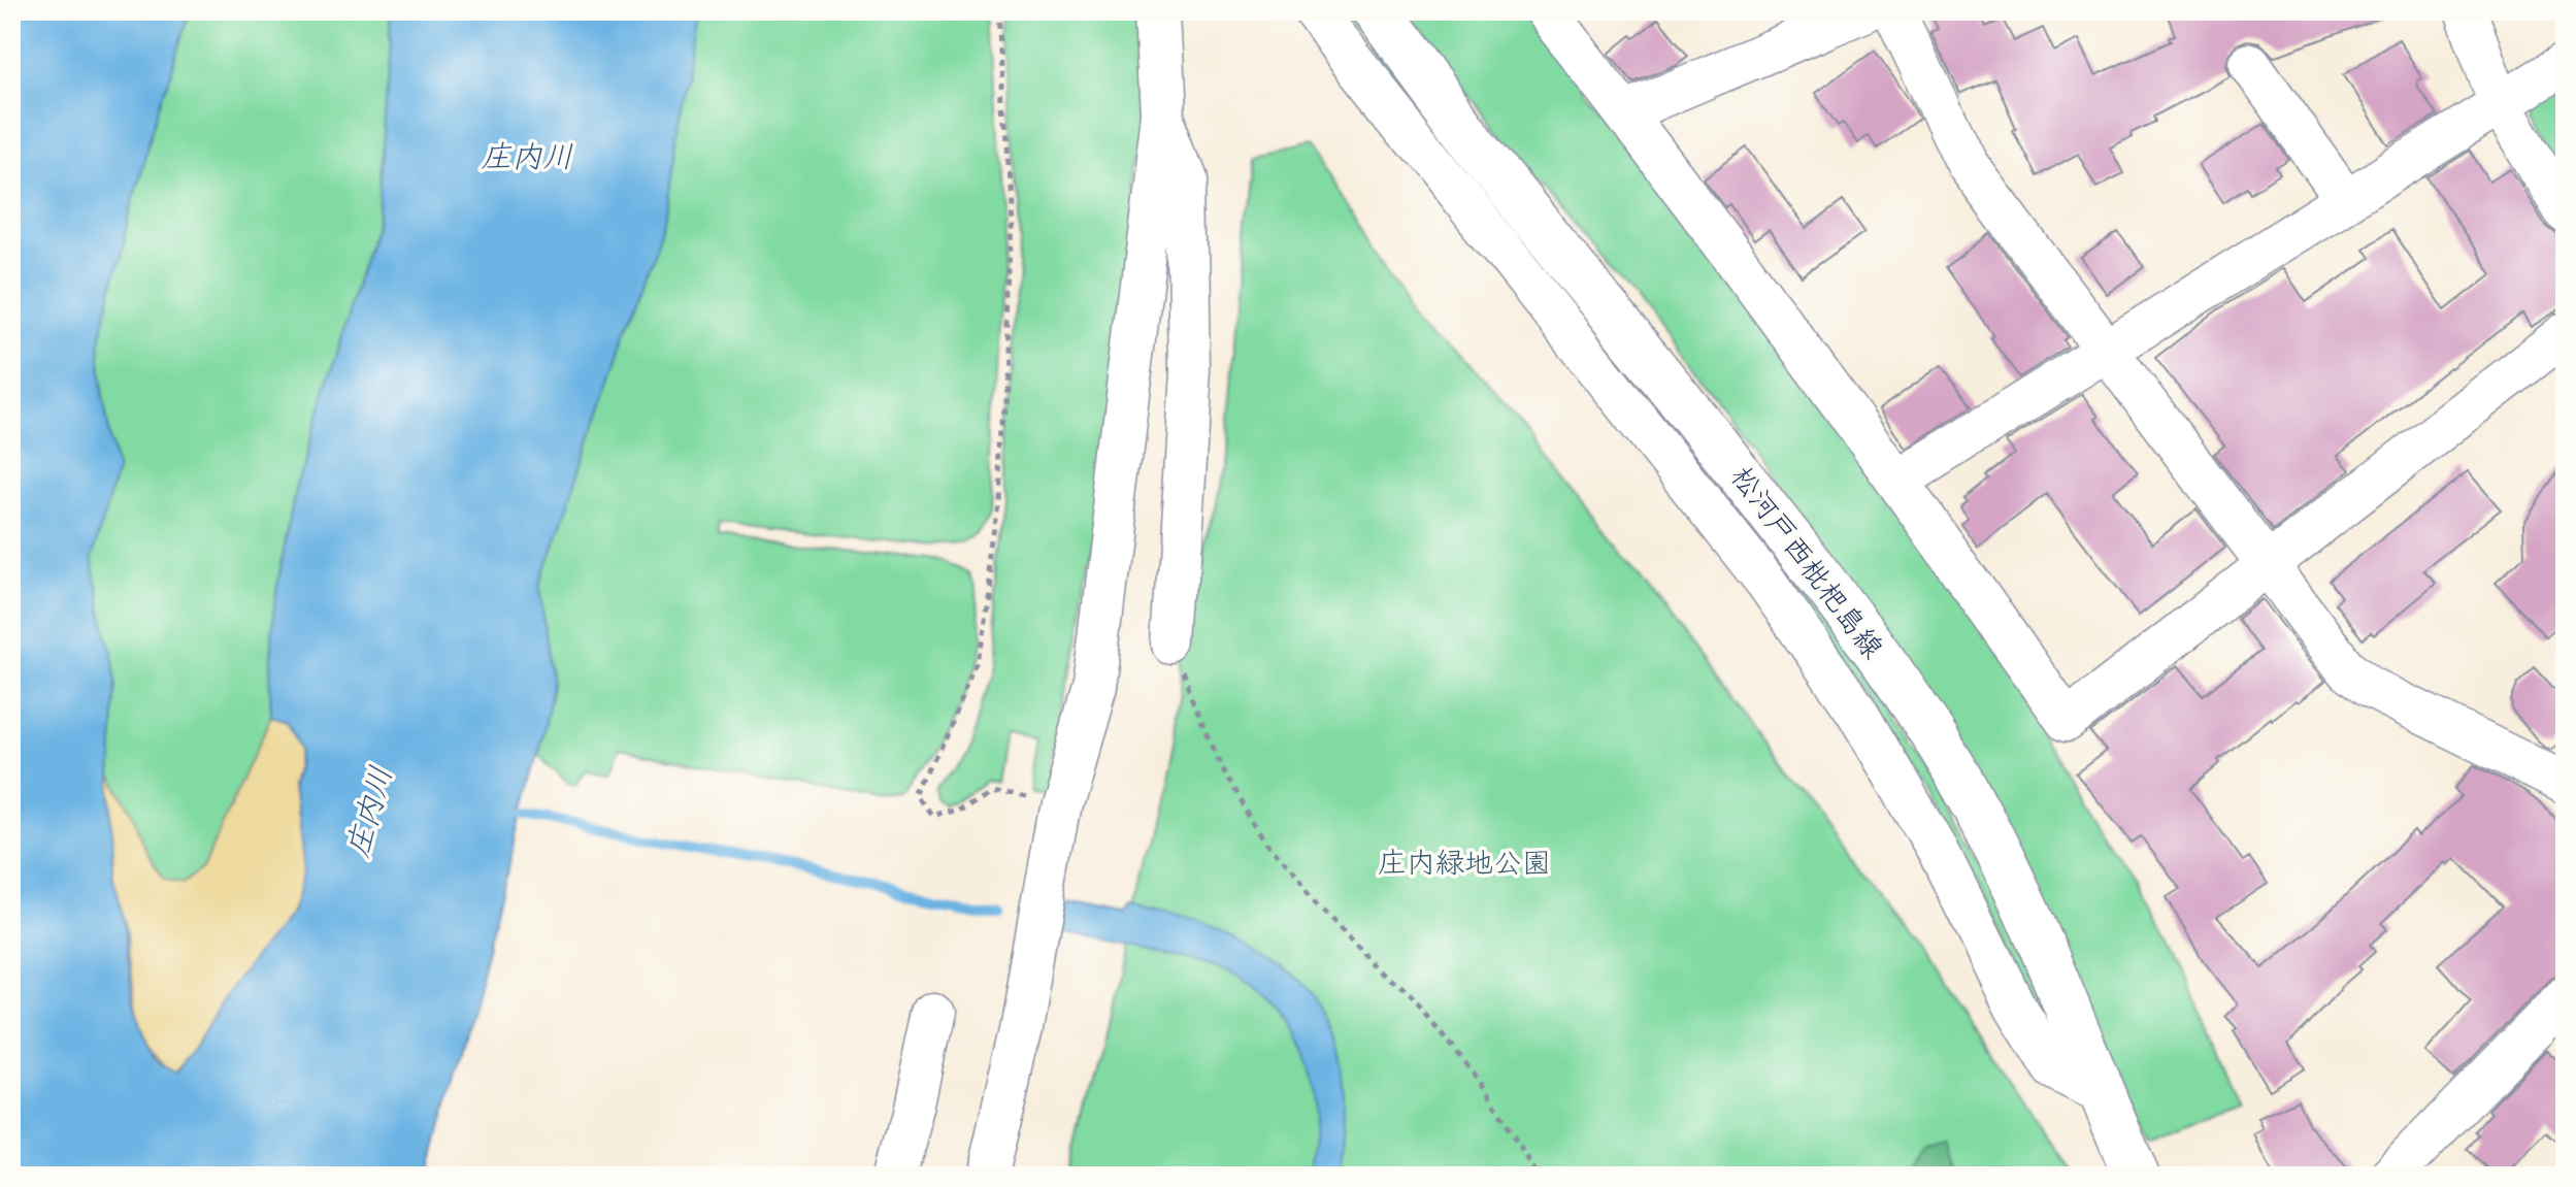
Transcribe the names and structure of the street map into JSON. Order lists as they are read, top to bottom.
{
  "streets": {
    "main road": ["松河戸西枇杷島線"]
  },
  "water": ["庄内川"],
  "parks": ["庄内緑地公園"]
}
